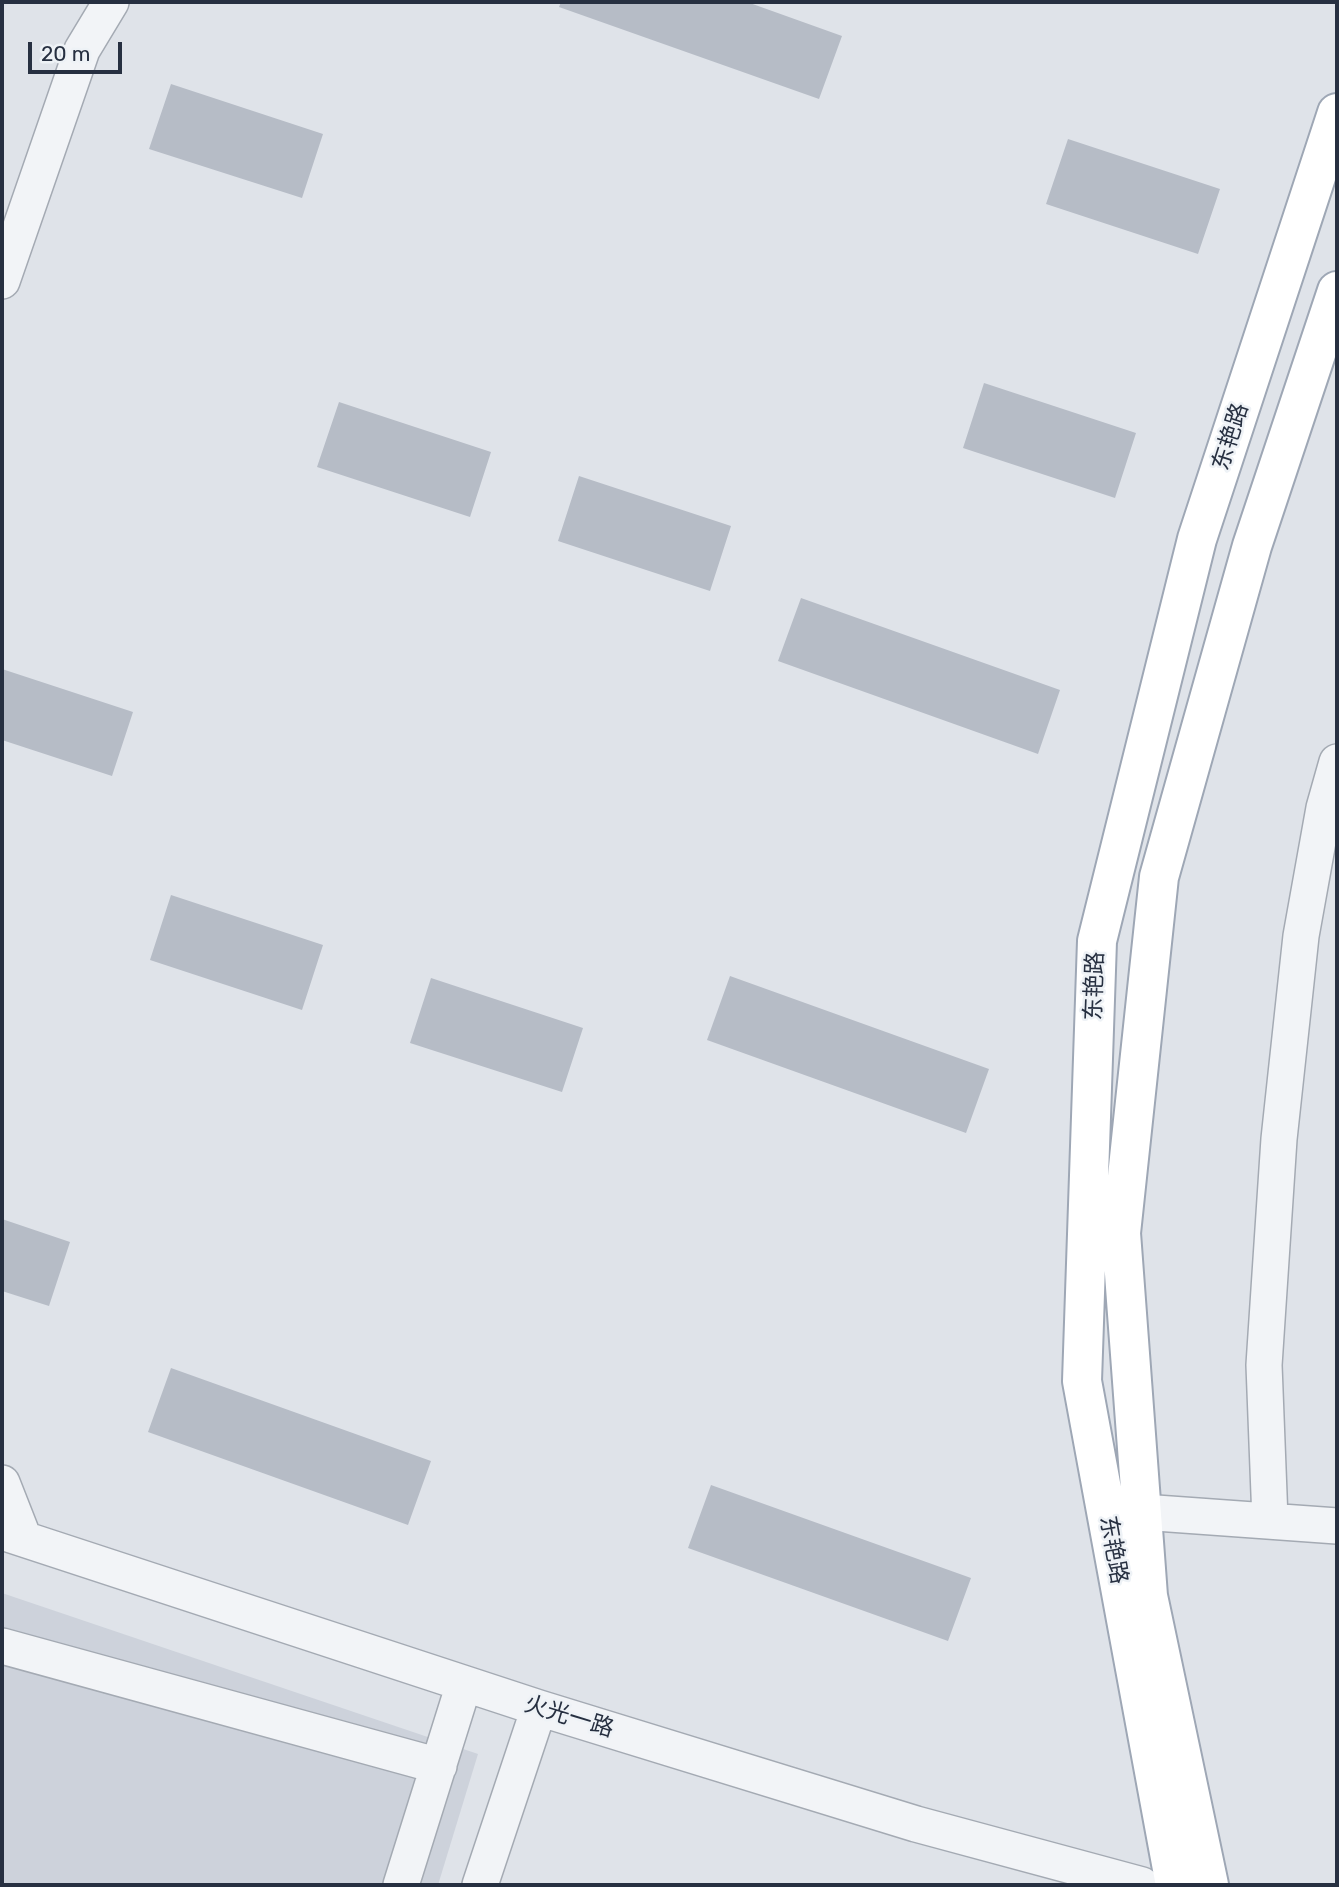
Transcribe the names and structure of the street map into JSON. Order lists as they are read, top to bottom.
{
  "streets": {
    "main road": ["东艳路"],
    "street": ["火光一路"]
  },
  "scale_bar": "20 m"
}
